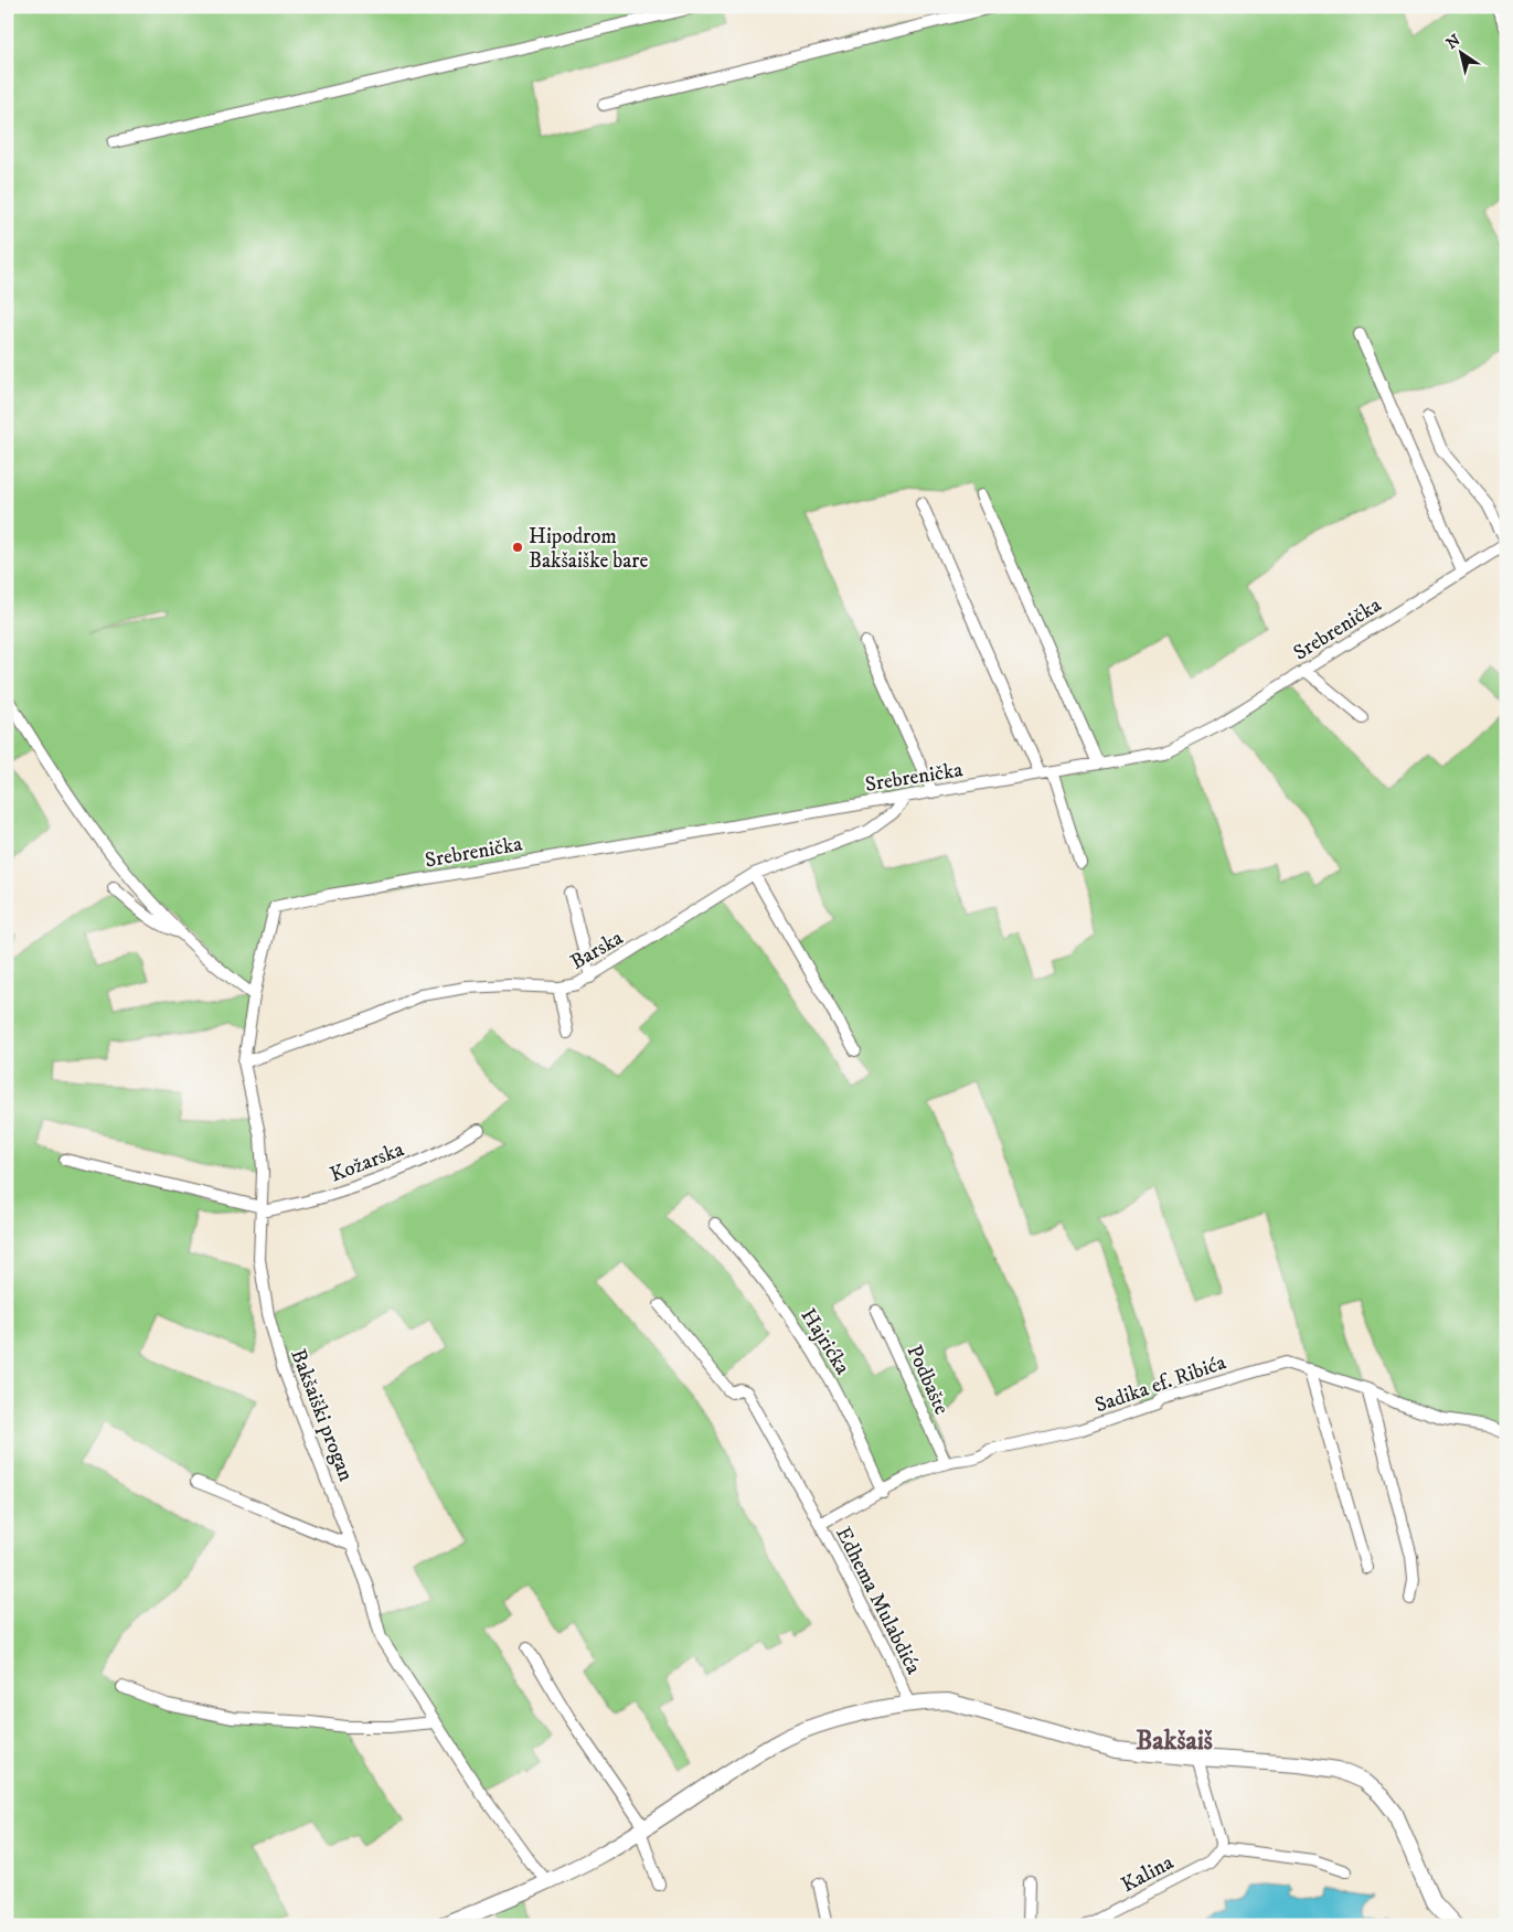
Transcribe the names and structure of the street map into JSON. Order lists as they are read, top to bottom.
{
  "streets": {
    "street": [
      "Srebrenička",
      "Barska",
      "Kožarska",
      "Hajrićka",
      "Podbašte",
      "Sadika ef. Ribića",
      "Bakšaiški progan",
      "Edhema Mulabdića",
      "Kalina"
    ]
  },
  "crossings": [
    ["Srebrenička", "Barska"],
    ["Srebrenička", "Bakšaiški progan"],
    ["Barska", "Bakšaiški progan"],
    ["Kožarska", "Bakšaiški progan"],
    ["Hajrićka", "Sadika ef. Ribića"],
    ["Podbašte", "Sadika ef. Ribića"],
    ["Sadika ef. Ribića", "Edhema Mulabdića"]
  ],
  "districts": ["Bakšaiš"],
  "places": ["Hipodrom Bakšaiške bare"],
  "north": "top left"
}
